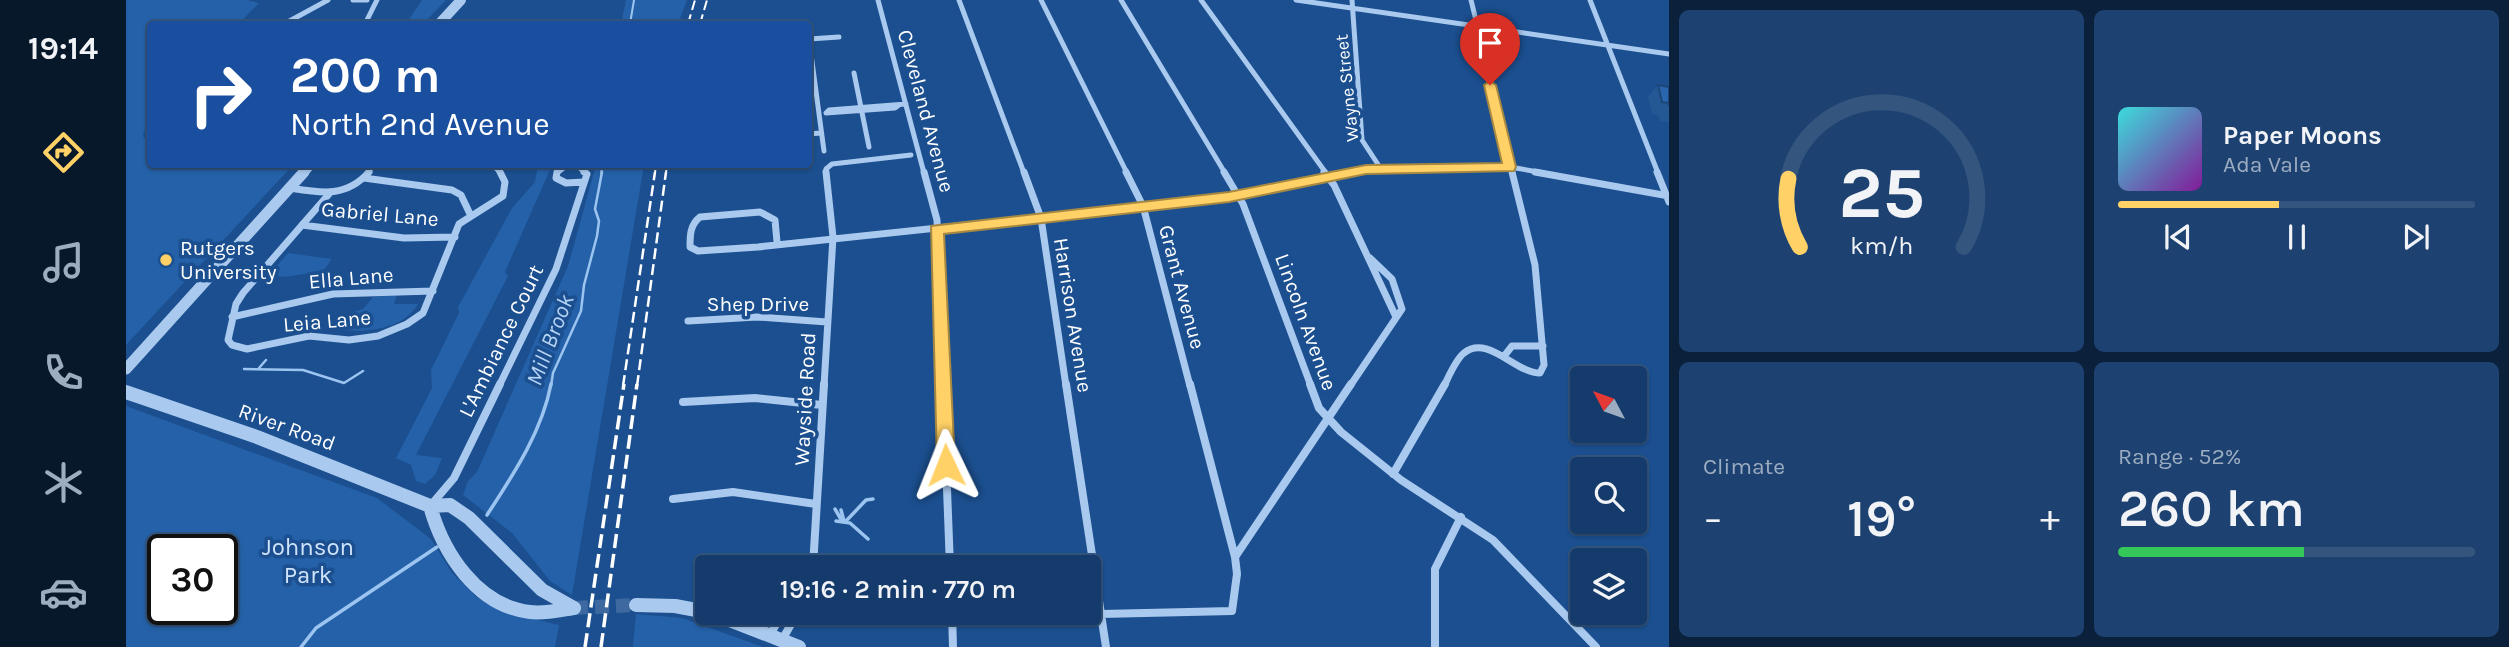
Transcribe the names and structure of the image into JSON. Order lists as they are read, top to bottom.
{
  "streets": {
    "street": [
      "Wayne Street",
      "Cleveland Avenue",
      "Gabriel Lane",
      "Ella Lane",
      "Grant Avenue",
      "Shep Drive",
      "Harrison Avenue",
      "Leia Lane",
      "Lincoln Avenue",
      "L'Ambiance Court",
      "Wayside Road",
      "River Road"
    ]
  },
  "crossings": [
    ["Gabriel Lane", "Leia Lane"],
    ["Ella Lane", "Leia Lane"],
    ["Grant Avenue", "Harrison Avenue"],
    ["Shep Drive", "Wayside Road"],
    ["L'Ambiance Court", "River Road"]
  ],
  "water": ["Mill Brook"],
  "parks": ["Johnson Park"],
  "places": ["Rutgers University"],
  "north": "top left",
  "page": {
    "tabs": "19:14",
    "turn": ["200 m", "North 2nd Avenue"],
    "song": ["Paper Moons", "Ada Vale"],
    "tile": [
      "Climate",
      ["Range · 52%", "260 km"]
    ],
    "heat": ["−", "19°", "+"],
    "limit": "30",
    "trip": "19:16 · 2 min · 770 m",
    "gauge": ["25", "km/h"]
  }
}
